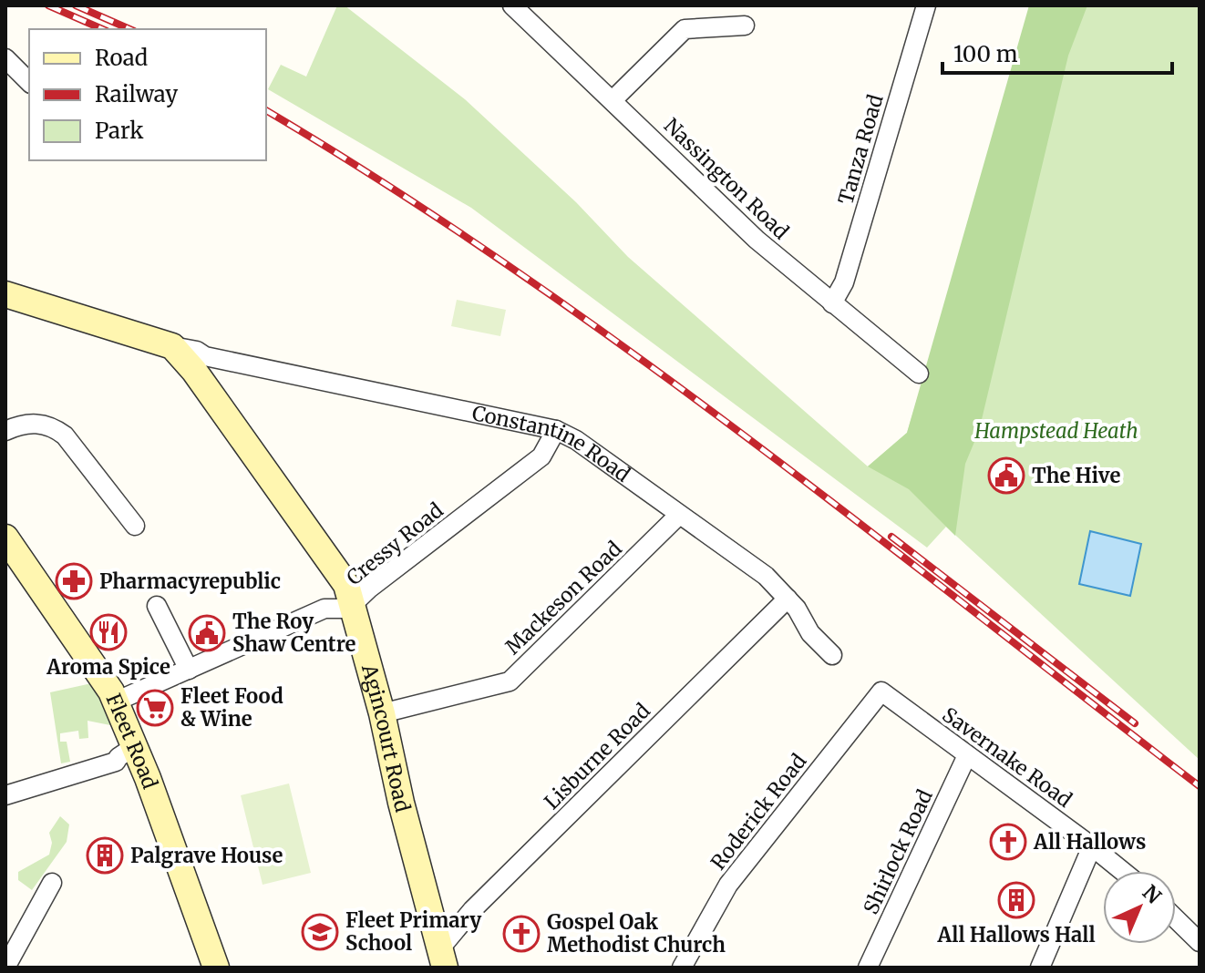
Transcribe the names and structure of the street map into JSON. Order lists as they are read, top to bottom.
{
  "streets": {
    "main road": ["Agincourt Road", "Fleet Road"],
    "street": [
      "Tanza Road",
      "Nassington Road",
      "Constantine Road",
      "Cressy Road",
      "Mackeson Road",
      "Lisburne Road",
      "Savernake Road",
      "Roderick Road",
      "Shirlock Road"
    ]
  },
  "crossings": [
    ["Tanza Road", "Nassington Road"],
    ["Constantine Road", "Cressy Road"],
    ["Constantine Road", "Mackeson Road"],
    ["Constantine Road", "Agincourt Road"],
    ["Constantine Road", "Lisburne Road"],
    ["Cressy Road", "Agincourt Road"],
    ["Cressy Road", "Fleet Road"],
    ["Mackeson Road", "Agincourt Road"],
    ["Agincourt Road", "Lisburne Road"],
    ["Savernake Road", "Roderick Road"],
    ["Savernake Road", "Shirlock Road"]
  ],
  "parks": ["Hampstead Heath"],
  "places": {
    "public building": ["The Hive", "The Roy Shaw Centre"],
    "pharmacy": ["Pharmacyrepublic"],
    "restaurant": ["Aroma Spice"],
    "supermarket": ["Fleet Food & Wine"],
    "church": ["All Hallows", "Gospel Oak Methodist Church"],
    "building": ["Palgrave House", "All Hallows Hall"],
    "school or university": ["Fleet Primary School"]
  },
  "legend": ["Road", "Railway", "Park"],
  "scale_bar": "100 m",
  "north": "top right"
}
